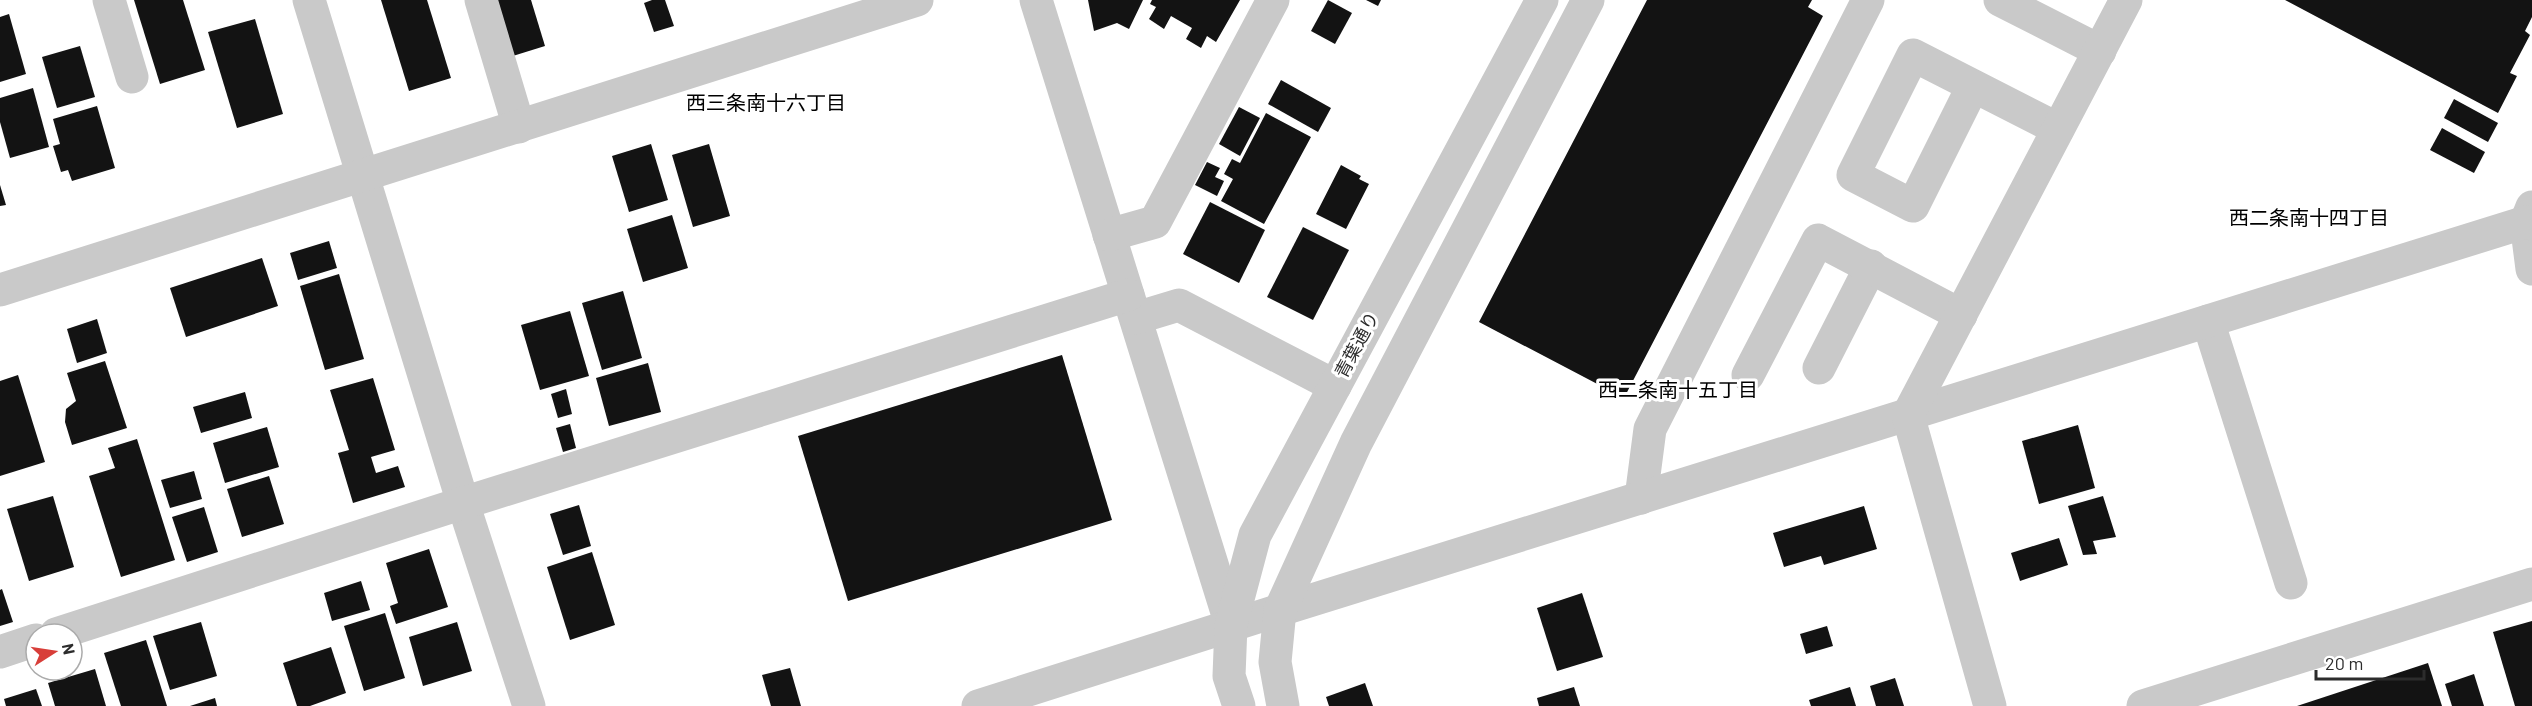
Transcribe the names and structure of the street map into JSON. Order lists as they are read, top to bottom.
{
  "streets": {
    "street": ["青葉通り"]
  },
  "districts": ["西三条南十六丁目", "西二条南十四丁目", "西二条南十五丁目"],
  "scale_bar": "20 m",
  "north": "right"
}
